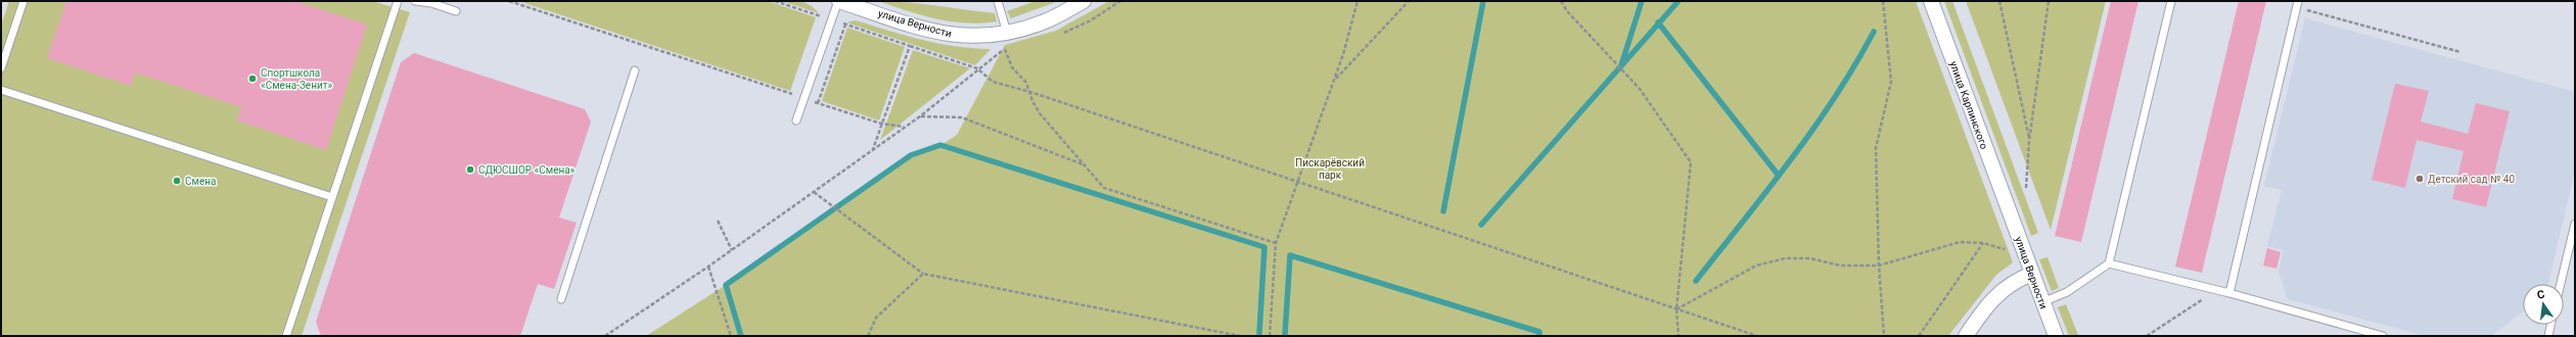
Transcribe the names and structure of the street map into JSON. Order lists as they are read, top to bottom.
{
  "streets": {
    "street": ["улица Верности", "улица Карпинского"]
  },
  "crossings": [
    ["улица Верности", "улица Карпинского"]
  ],
  "parks": ["Пискарёвский парк"],
  "places": [
    "Спортшкола «Смена-Зенит»",
    "СДЮСШОР «Смена»",
    "Детский сад № 40",
    "Смена"
  ],
  "north": "top"
}
